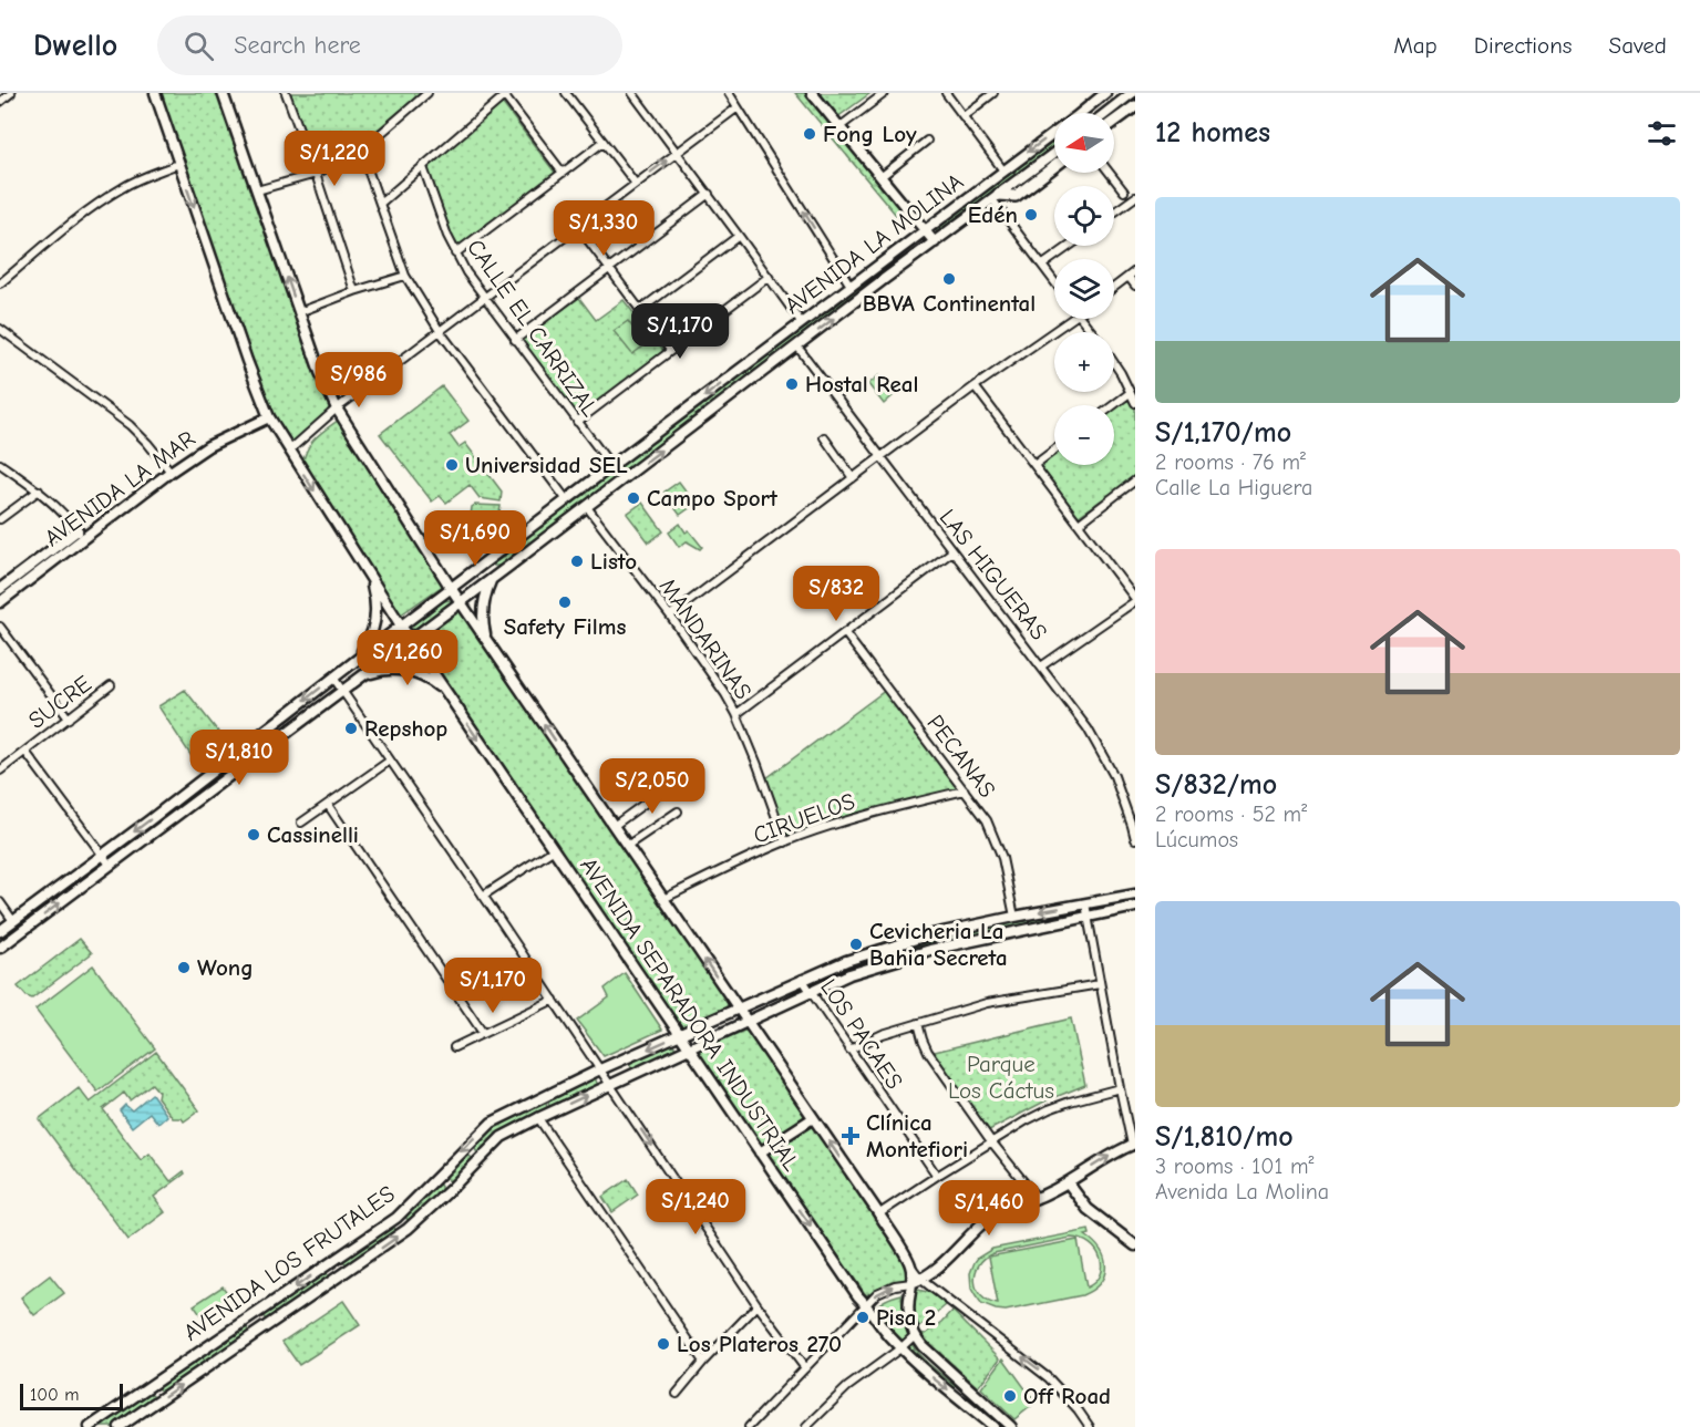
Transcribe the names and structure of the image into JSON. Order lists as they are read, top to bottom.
{
  "streets": {
    "main road": [
      "AVENIDA LA MOLINA",
      "AVENIDA LA MAR",
      "AVENIDA SEPARADORA INDUSTRIAL",
      "AVENIDA LOS FRUTALES"
    ],
    "street": [
      "CALLE EL CARRIZAL",
      "LAS HIGUERAS",
      "MANDARINAS",
      "SUCRE",
      "PECANAS",
      "CIRUELOS",
      "LOS PACAES"
    ]
  },
  "crossings": [
    ["AVENIDA LA MOLINA", "CALLE EL CARRIZAL"],
    ["AVENIDA LA MOLINA", "LAS HIGUERAS"],
    ["AVENIDA LA MOLINA", "MANDARINAS"],
    ["AVENIDA LA MOLINA", "AVENIDA SEPARADORA INDUSTRIAL"],
    ["AVENIDA LA MAR", "AVENIDA SEPARADORA INDUSTRIAL"],
    ["MANDARINAS", "CIRUELOS"],
    ["PECANAS", "CIRUELOS"],
    ["PECANAS", "AVENIDA LOS FRUTALES"],
    ["CIRUELOS", "AVENIDA SEPARADORA INDUSTRIAL"],
    ["AVENIDA SEPARADORA INDUSTRIAL", "AVENIDA LOS FRUTALES"],
    ["LOS PACAES", "AVENIDA LOS FRUTALES"]
  ],
  "parks": ["Parque Los Cáctus"],
  "places": {
    "other": [
      "Fong Loy",
      "Edén",
      "BBVA Continental",
      "Hostal Real",
      "Universidad SEL",
      "Campo Sport",
      "Listo",
      "Safety Films",
      "Repshop",
      "Cassinelli",
      "Cevicheria La Bahia Secreta",
      "Wong",
      "Pisa 2",
      "Los Plateros 270",
      "Off Road"
    ],
    "health": ["Clínica Montefiori"]
  },
  "scale_bar": "100 m",
  "north": "left",
  "page": {
    "header": "Dwello",
    "search": "Search here",
    "nav": ["Map", "Directions", "Saved"],
    "heading": "12 homes",
    "map_buttons": ["+", "−"],
    "price": [
      "S/1,220",
      "S/1,330",
      "S/1,170",
      "S/986",
      "S/1,690",
      "S/832",
      "S/1,260",
      "S/1,810",
      "S/2,050",
      "S/1,170",
      "S/1,240",
      "S/1,460"
    ],
    "list": [
      {
        "name": "S/1,170/mo",
        "note": "2 rooms · 76 m² · Calle La Higuera"
      },
      {
        "name": "S/832/mo",
        "note": "2 rooms · 52 m² · Lúcumos"
      },
      {
        "name": "S/1,810/mo",
        "note": "3 rooms · 101 m² · Avenida La Molina"
      }
    ],
    "scale": "100 m"
  }
}
